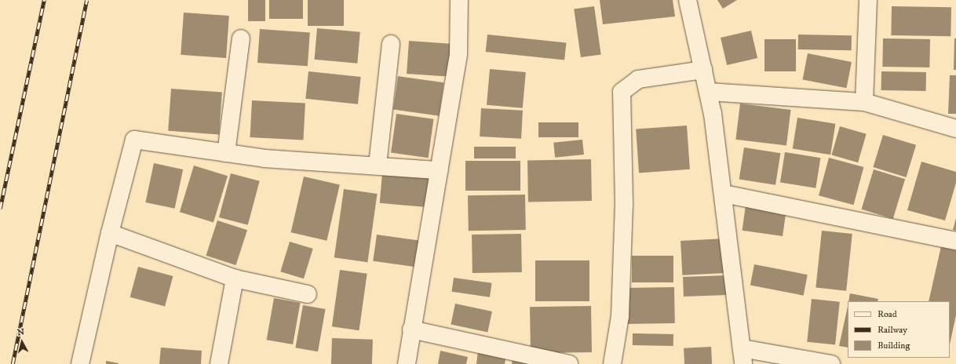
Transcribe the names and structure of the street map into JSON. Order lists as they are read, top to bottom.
{
  "legend": ["Road", "Railway", "Building"],
  "north": "top"
}
